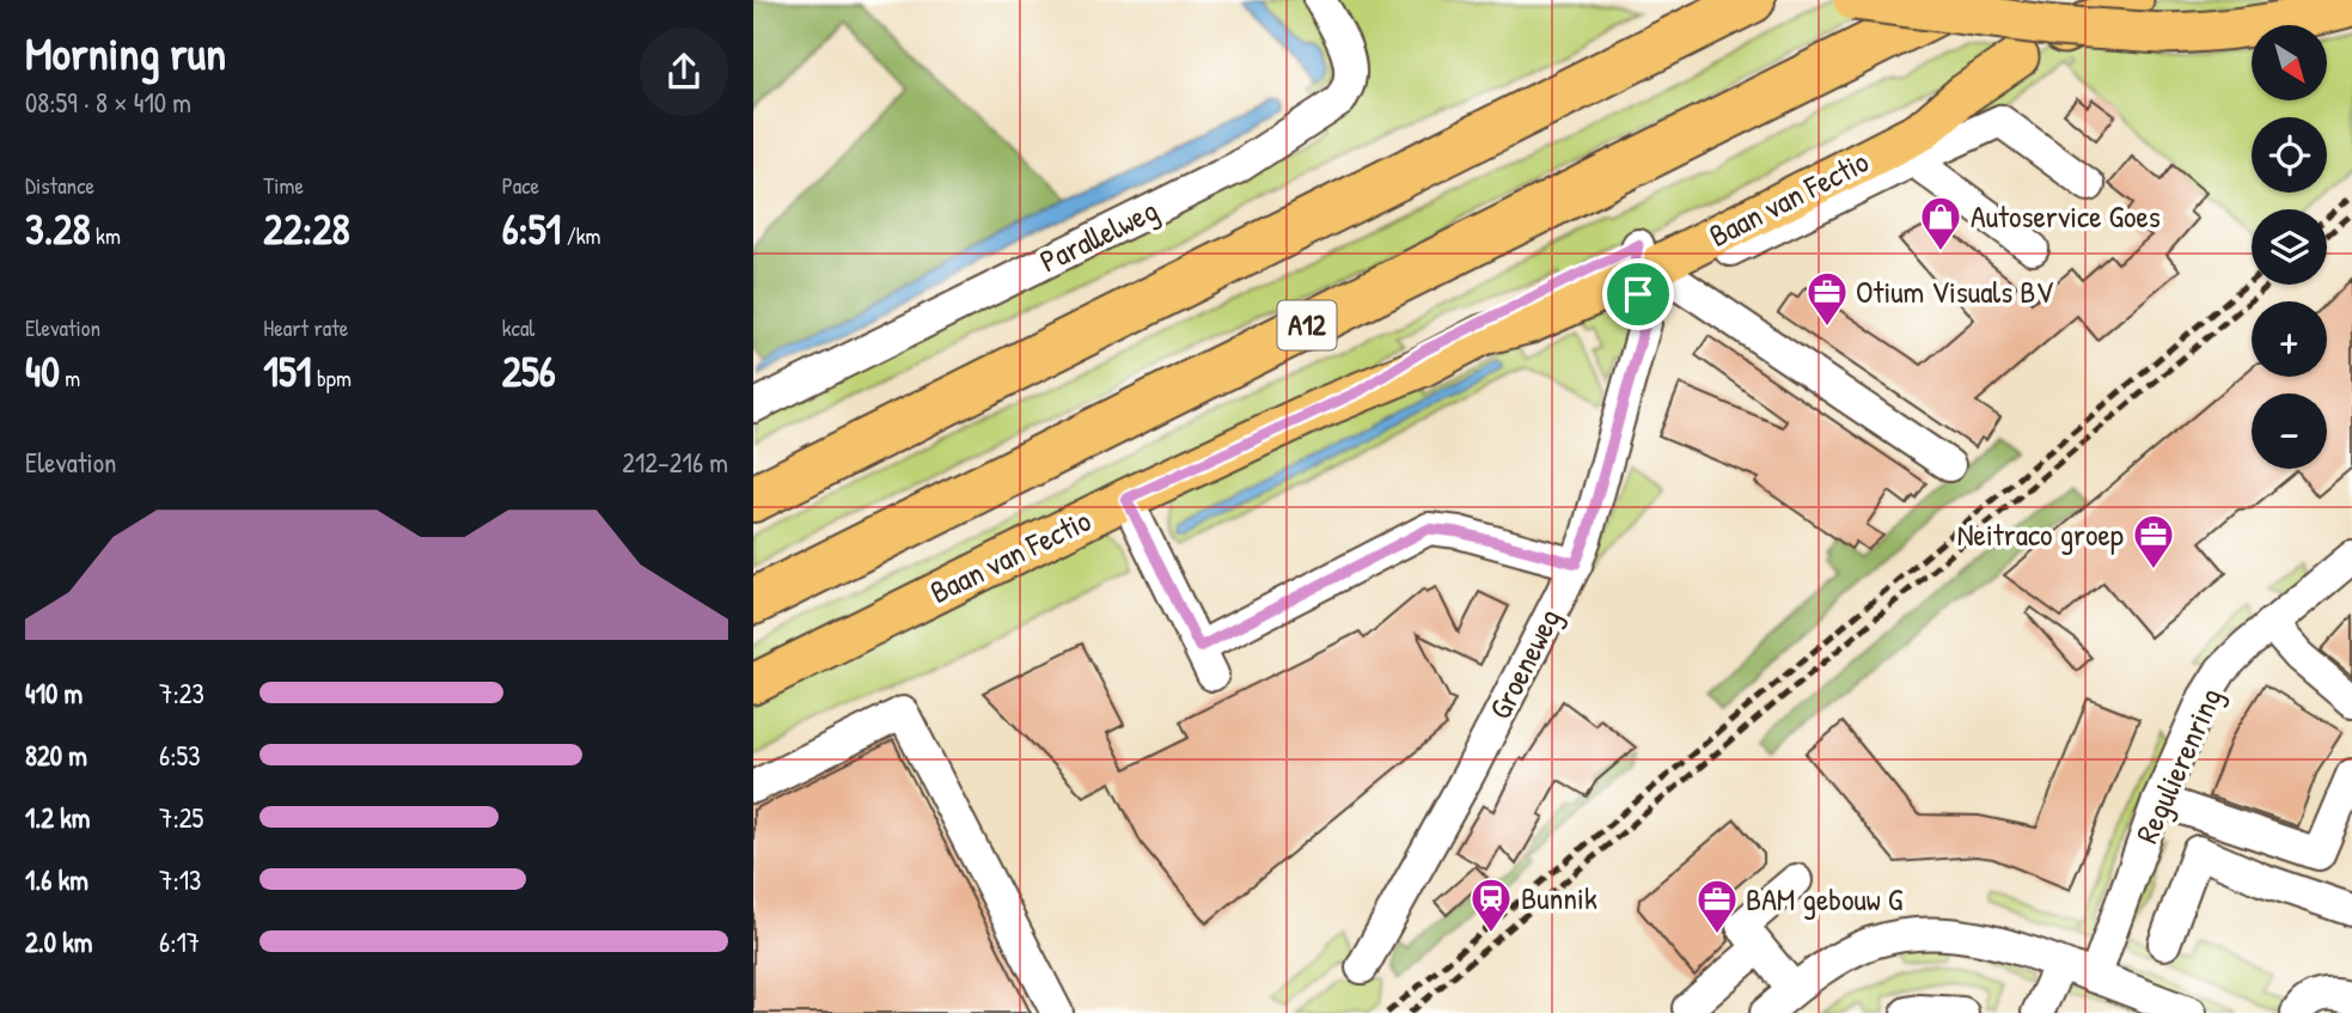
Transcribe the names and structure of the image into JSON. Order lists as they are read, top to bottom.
{
  "streets": {
    "highway": ["A12"],
    "main road": ["Baan van Fectio"],
    "street": ["Parallelweg", "Groeneweg", "Regulierenring"]
  },
  "crossings": [
    ["Baan van Fectio", "Groeneweg"]
  ],
  "places": {
    "shop": ["Autoservice Goes"],
    "office": ["Otium Visuals BV", "Neitraco groep", "BAM gebouw G"],
    "station": ["Bunnik"]
  },
  "north": "bottom right",
  "page": {
    "heading": ["Morning run", "08:59 · 8 × 410 m"],
    "map_buttons": ["+", "−"],
    "stats": [
      ["Distance", "3.28 km"],
      ["Time", "22:28"],
      ["Pace", "6:51 /km"],
      ["Elevation", "40 m"],
      ["Heart rate", "151 bpm"],
      ["kcal", "256"]
    ],
    "chart": ["Elevation", "212–216 m"],
    "list": [
      {
        "name": "410 m",
        "note": "7:23"
      },
      {
        "name": "820 m",
        "note": "6:53"
      },
      {
        "name": "1.2 km",
        "note": "7:25"
      },
      {
        "name": "1.6 km",
        "note": "7:13"
      },
      {
        "name": "2.0 km",
        "note": "6:17"
      }
    ]
  }
}
